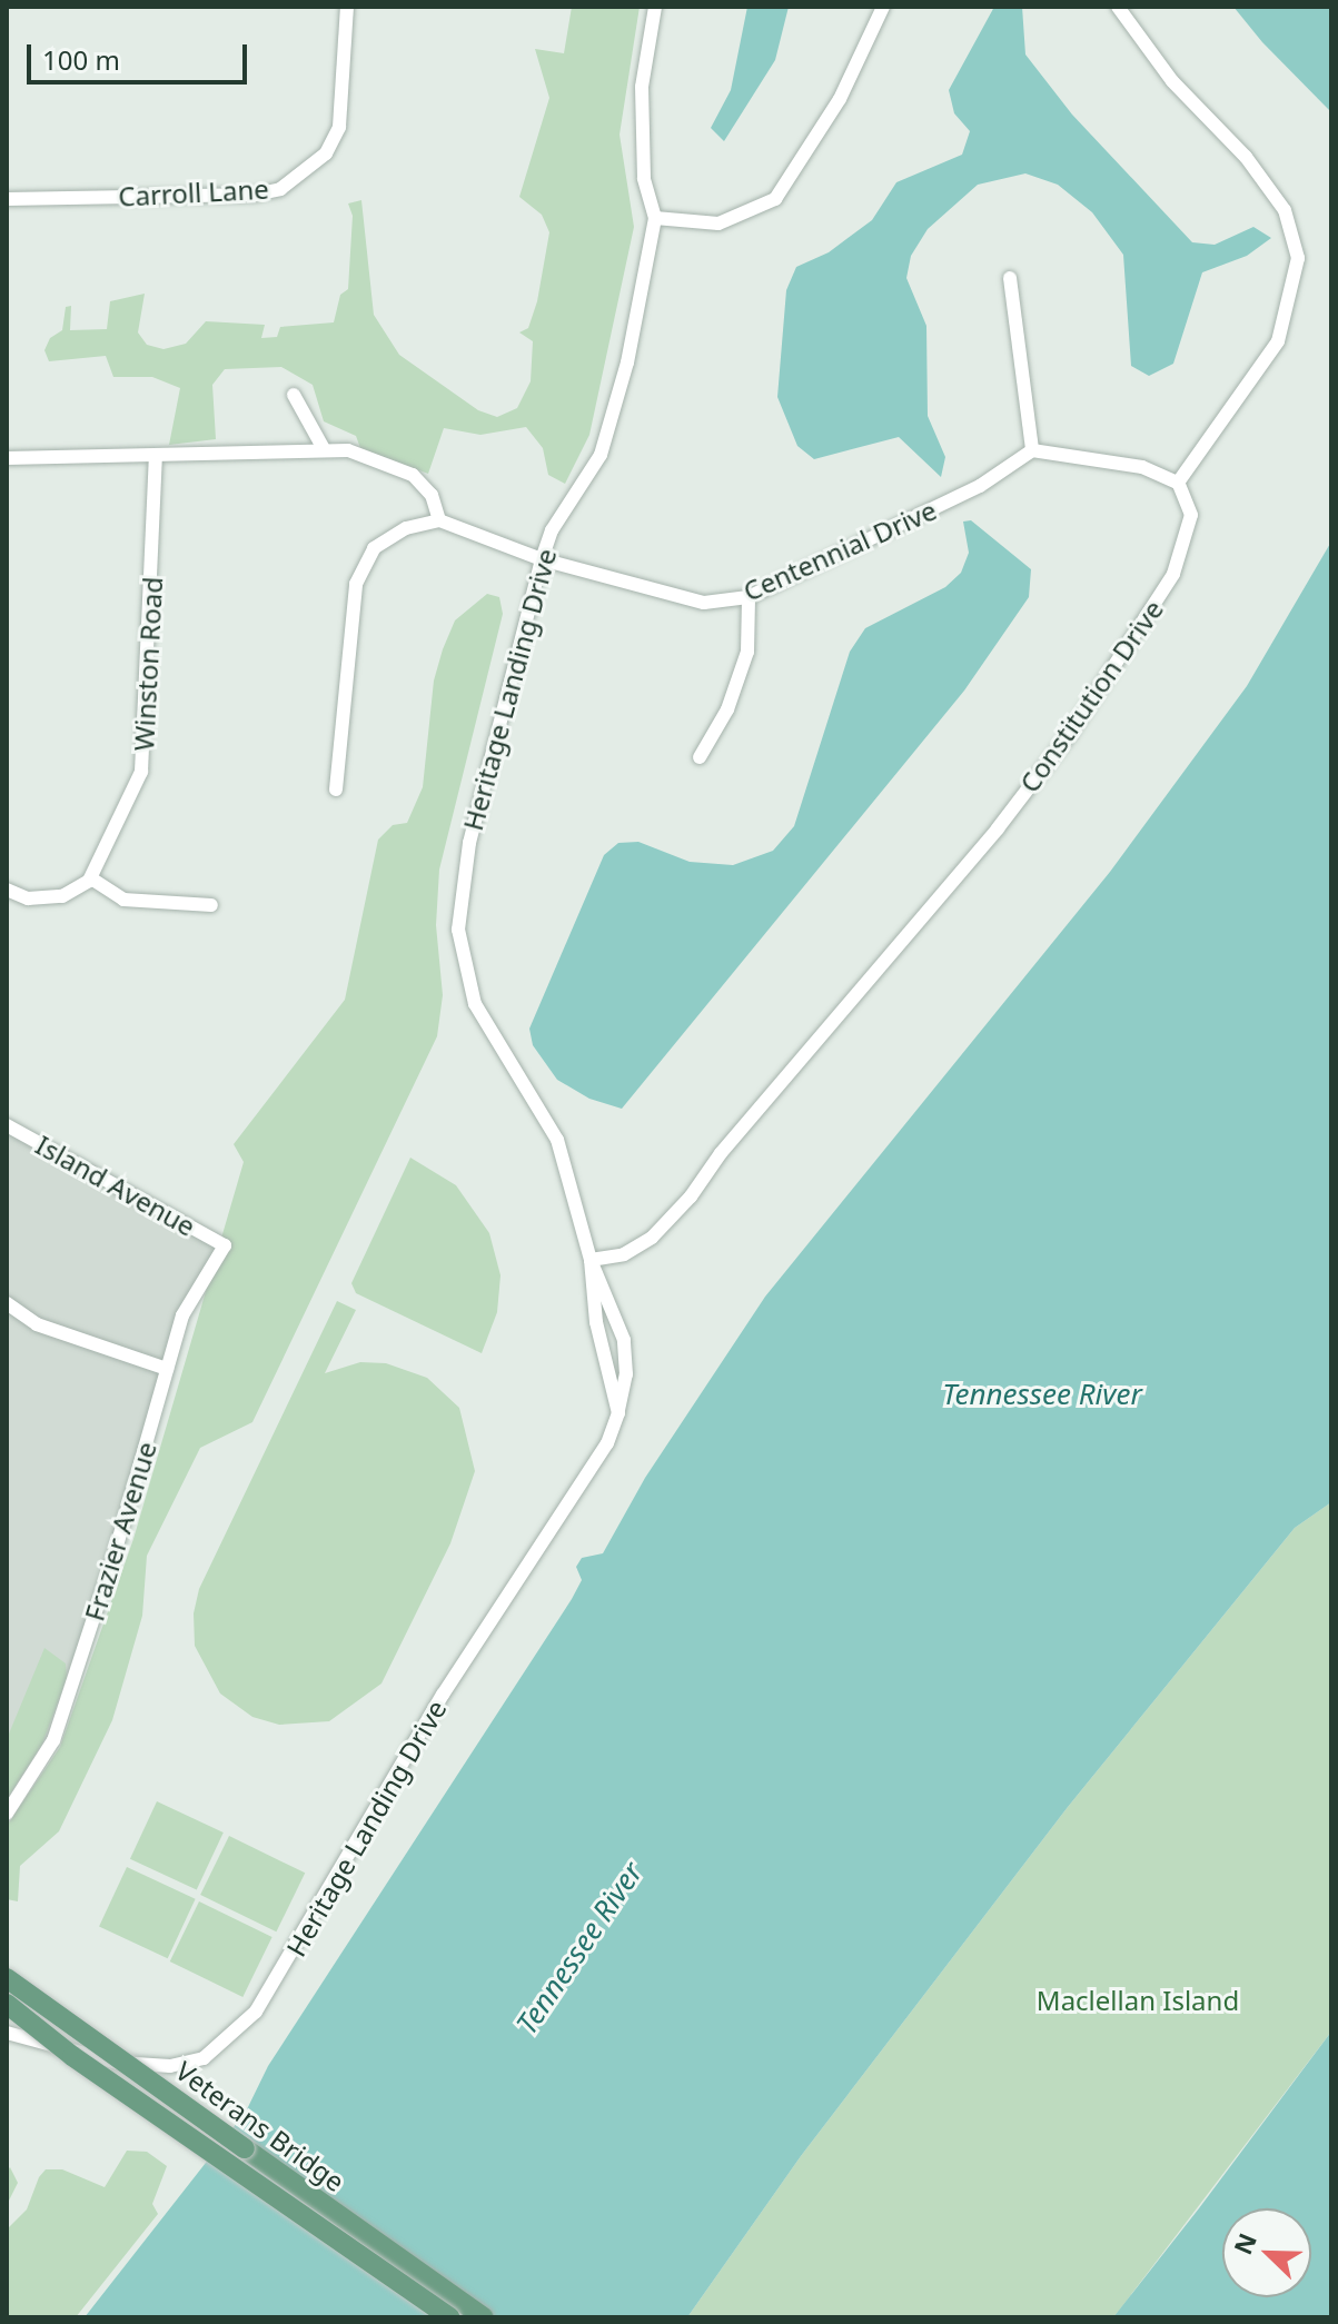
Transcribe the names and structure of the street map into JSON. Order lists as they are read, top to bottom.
{
  "streets": {
    "main road": ["Veterans Bridge"],
    "street": [
      "Carroll Lane",
      "Centennial Drive",
      "Winston Road",
      "Heritage Landing Drive",
      "Constitution Drive",
      "Island Avenue",
      "Frazier Avenue"
    ]
  },
  "crossings": [
    ["Centennial Drive", "Heritage Landing Drive"],
    ["Heritage Landing Drive", "Constitution Drive"],
    ["Island Avenue", "Frazier Avenue"]
  ],
  "water": ["Tennessee River"],
  "parks": ["Maclellan Island"],
  "scale_bar": "100 m",
  "north": "top left"
}
